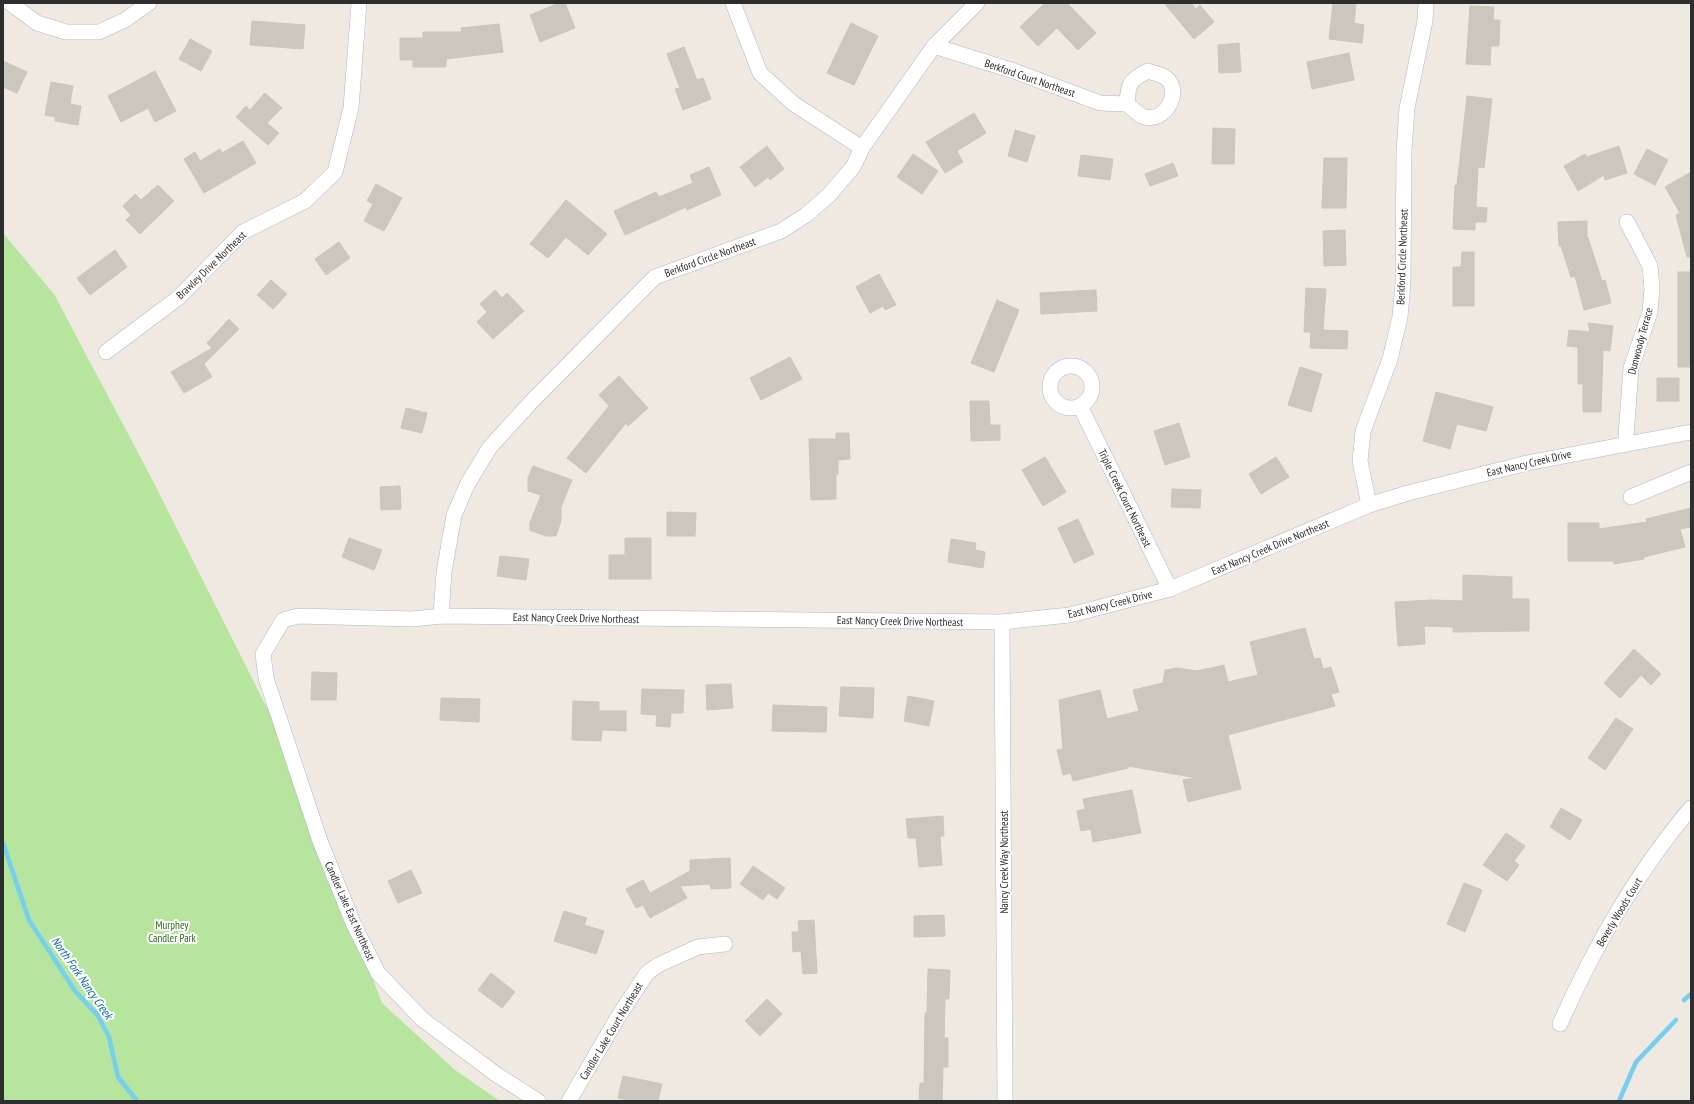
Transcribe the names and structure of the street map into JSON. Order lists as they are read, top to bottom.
{
  "streets": {
    "street": [
      "Berkford Court Northeast",
      "Berkford Circle Northeast",
      "Brawley Drive Northeast",
      "Dunwoody Terrace",
      "East Nancy Creek Drive",
      "Triple Creek Court Northeast",
      "East Nancy Creek Drive Northeast",
      "Nancy Creek Way Northeast",
      "Candler Lake East Northeast",
      "Beverly Woods Court",
      "Candler Lake Court Northeast"
    ]
  },
  "crossings": [
    ["Berkford Court Northeast", "Berkford Circle Northeast"],
    ["Berkford Circle Northeast", "East Nancy Creek Drive"],
    ["Berkford Circle Northeast", "East Nancy Creek Drive Northeast"],
    ["Dunwoody Terrace", "East Nancy Creek Drive"],
    ["East Nancy Creek Drive", "Triple Creek Court Northeast"],
    ["East Nancy Creek Drive", "East Nancy Creek Drive Northeast"],
    ["East Nancy Creek Drive", "Nancy Creek Way Northeast"],
    ["Triple Creek Court Northeast", "East Nancy Creek Drive Northeast"],
    ["East Nancy Creek Drive Northeast", "Nancy Creek Way Northeast"],
    ["East Nancy Creek Drive Northeast", "Candler Lake East Northeast"]
  ],
  "water": ["North Fork Nancy Creek"],
  "parks": ["Murphey Candler Park"]
}
